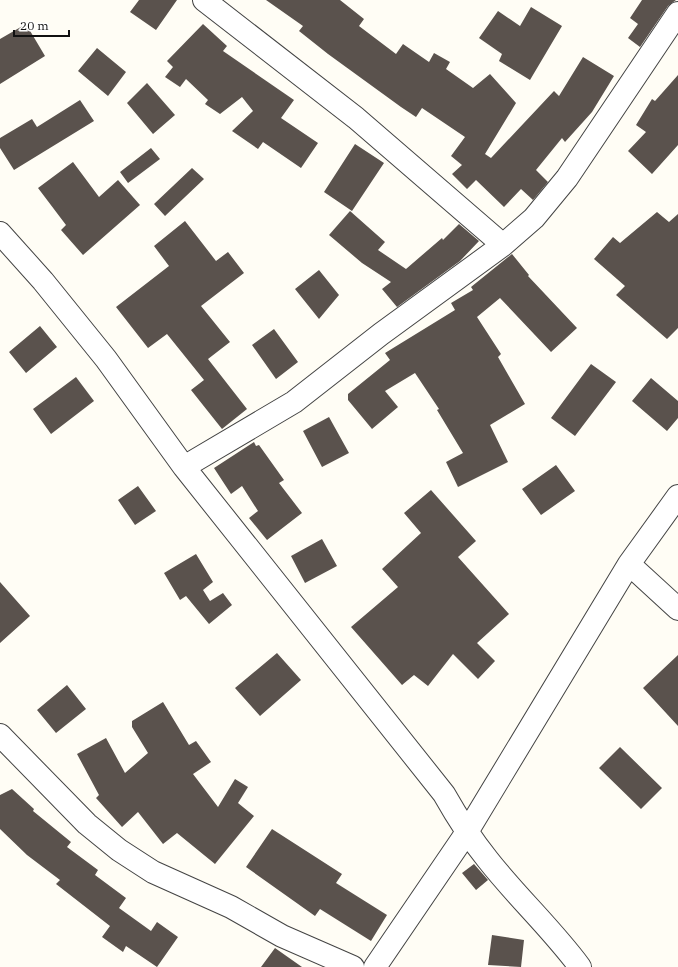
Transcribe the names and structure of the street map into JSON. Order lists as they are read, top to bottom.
{
  "scale_bar": "20 m"
}
